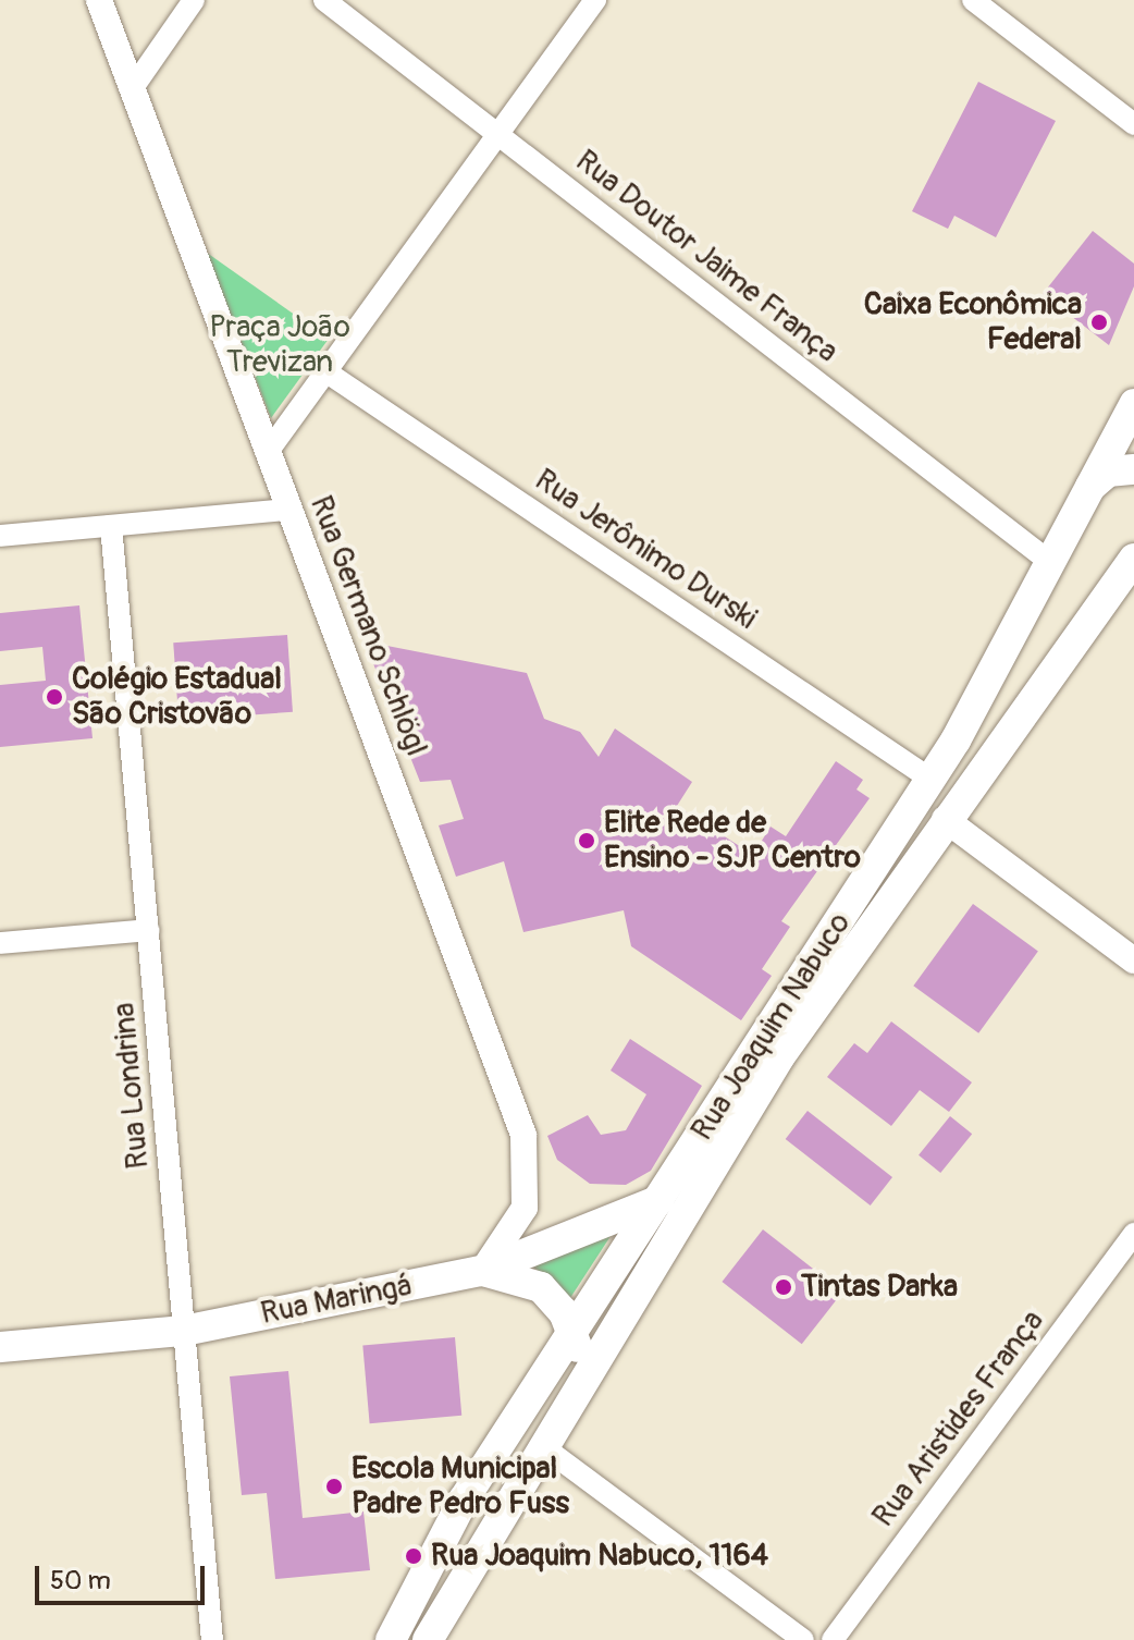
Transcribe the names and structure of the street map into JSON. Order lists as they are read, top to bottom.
{
  "streets": {
    "main road": ["Rua Joaquim Nabuco", "Rua Maringá"],
    "street": [
      "Rua Doutor Jaime França",
      "Rua Jerônimo Durski",
      "Rua Germano Schlögl",
      "Rua Londrina",
      "Rua Aristides França"
    ]
  },
  "crossings": [
    ["Rua Doutor Jaime França", "Rua Joaquim Nabuco"],
    ["Rua Jerônimo Durski", "Rua Joaquim Nabuco"],
    ["Rua Germano Schlögl", "Rua Maringá"],
    ["Rua Joaquim Nabuco", "Rua Maringá"],
    ["Rua Londrina", "Rua Maringá"]
  ],
  "parks": ["Praça João Trevizan"],
  "places": [
    "Caixa Econômica Federal",
    "Colégio Estadual São Cristovão",
    "Elite Rede de Ensino - SJP Centro",
    "Tintas Darka",
    "Escola Municipal Padre Pedro Fuss",
    "Rua Joaquim Nabuco, 1164"
  ],
  "scale_bar": "50 m"
}
